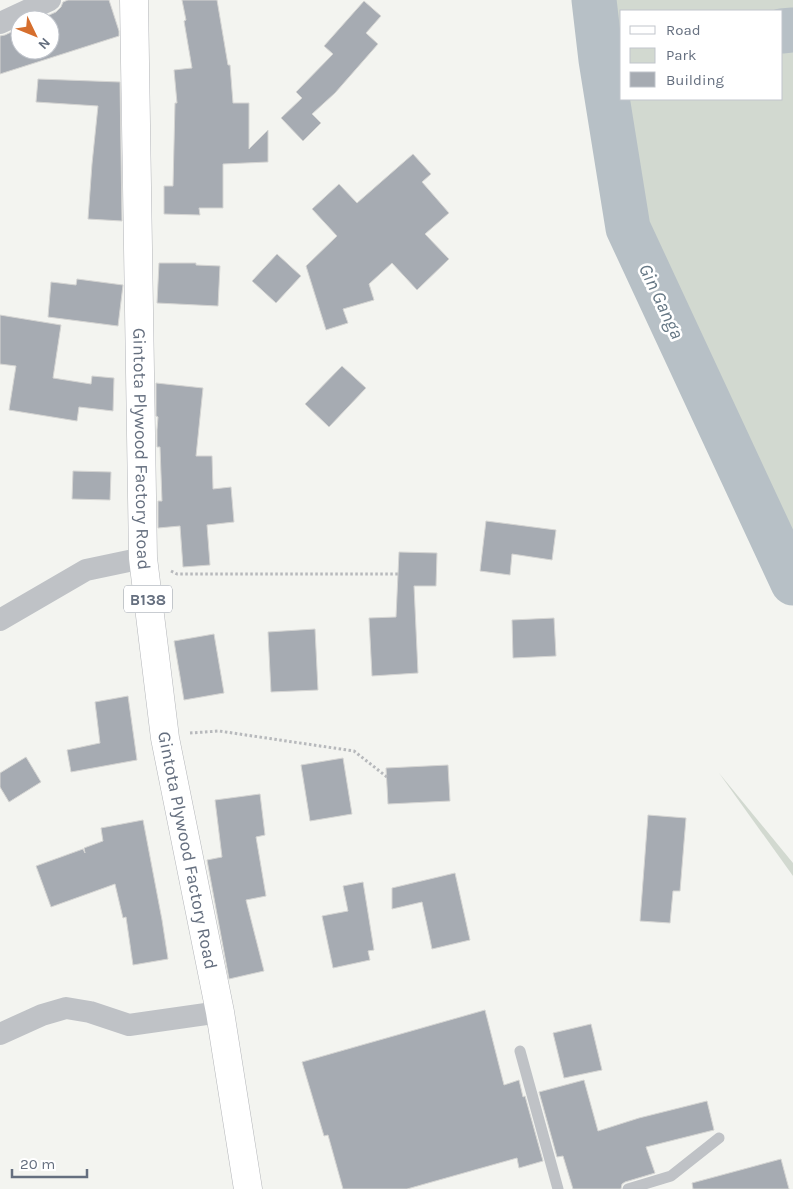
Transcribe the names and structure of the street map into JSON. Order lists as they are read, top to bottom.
{
  "streets": {
    "main road": ["Gintota Plywood Factory Road", "B138"]
  },
  "water": ["Gin Ganga"],
  "legend": ["Road", "Park", "Building"],
  "scale_bar": "20 m",
  "north": "bottom right"
}
